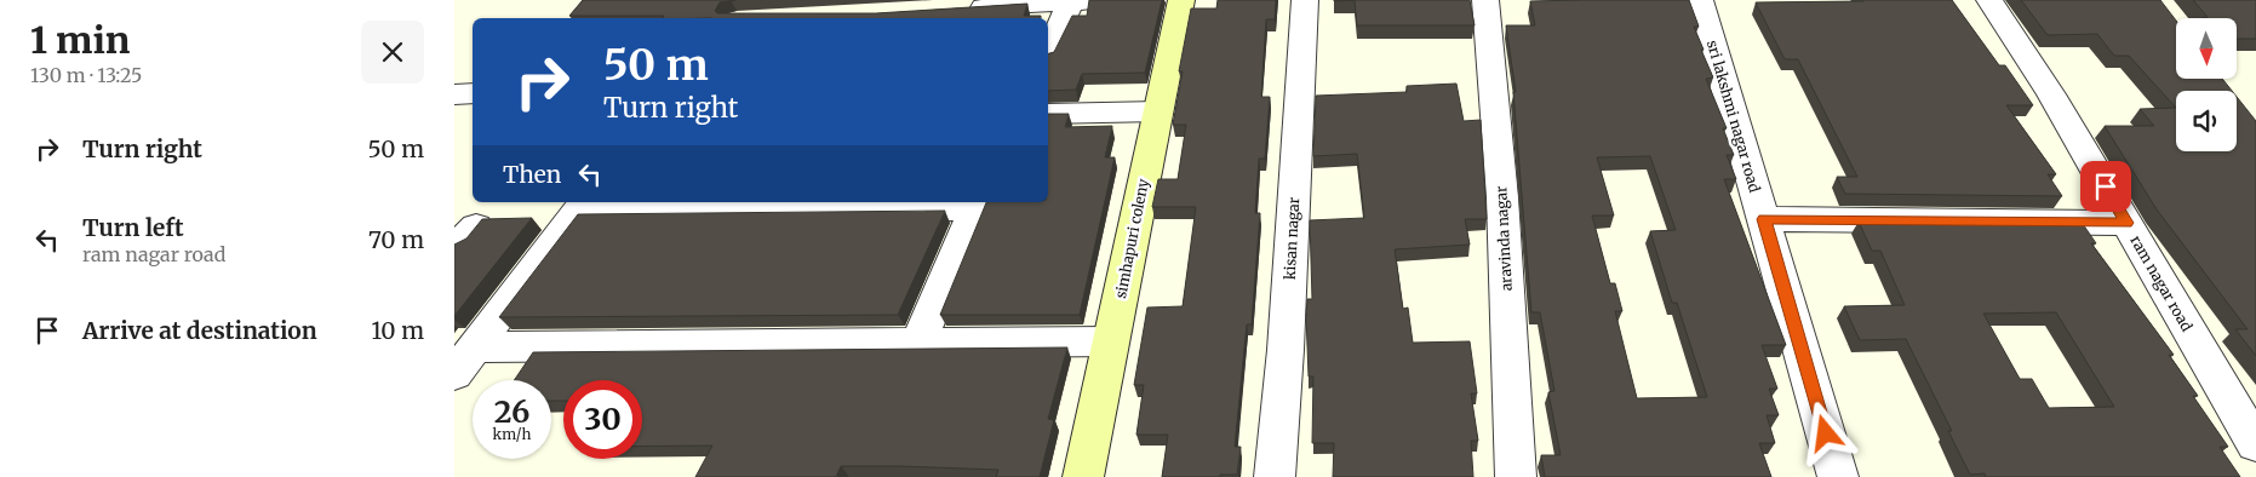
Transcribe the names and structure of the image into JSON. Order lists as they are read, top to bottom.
{
  "streets": {
    "street": [
      "sri lakshmi nagar road",
      "simhapuri coleny",
      "kisan nagar",
      "aravinda nagar",
      "ram nagar road"
    ]
  },
  "north": "bottom",
  "page": {
    "heading": ["1 min", "130 m · 13:25"],
    "turn": ["50 m", "Turn right"],
    "list": [
      {
        "name": "Turn right",
        "value": "50 m"
      },
      {
        "name": "Turn left",
        "note": "ram nagar road",
        "value": "70 m"
      },
      {
        "name": "Arrive at destination",
        "value": "10 m"
      }
    ],
    "then": "Then",
    "speed": "26 km/h",
    "limit": "30"
  }
}
